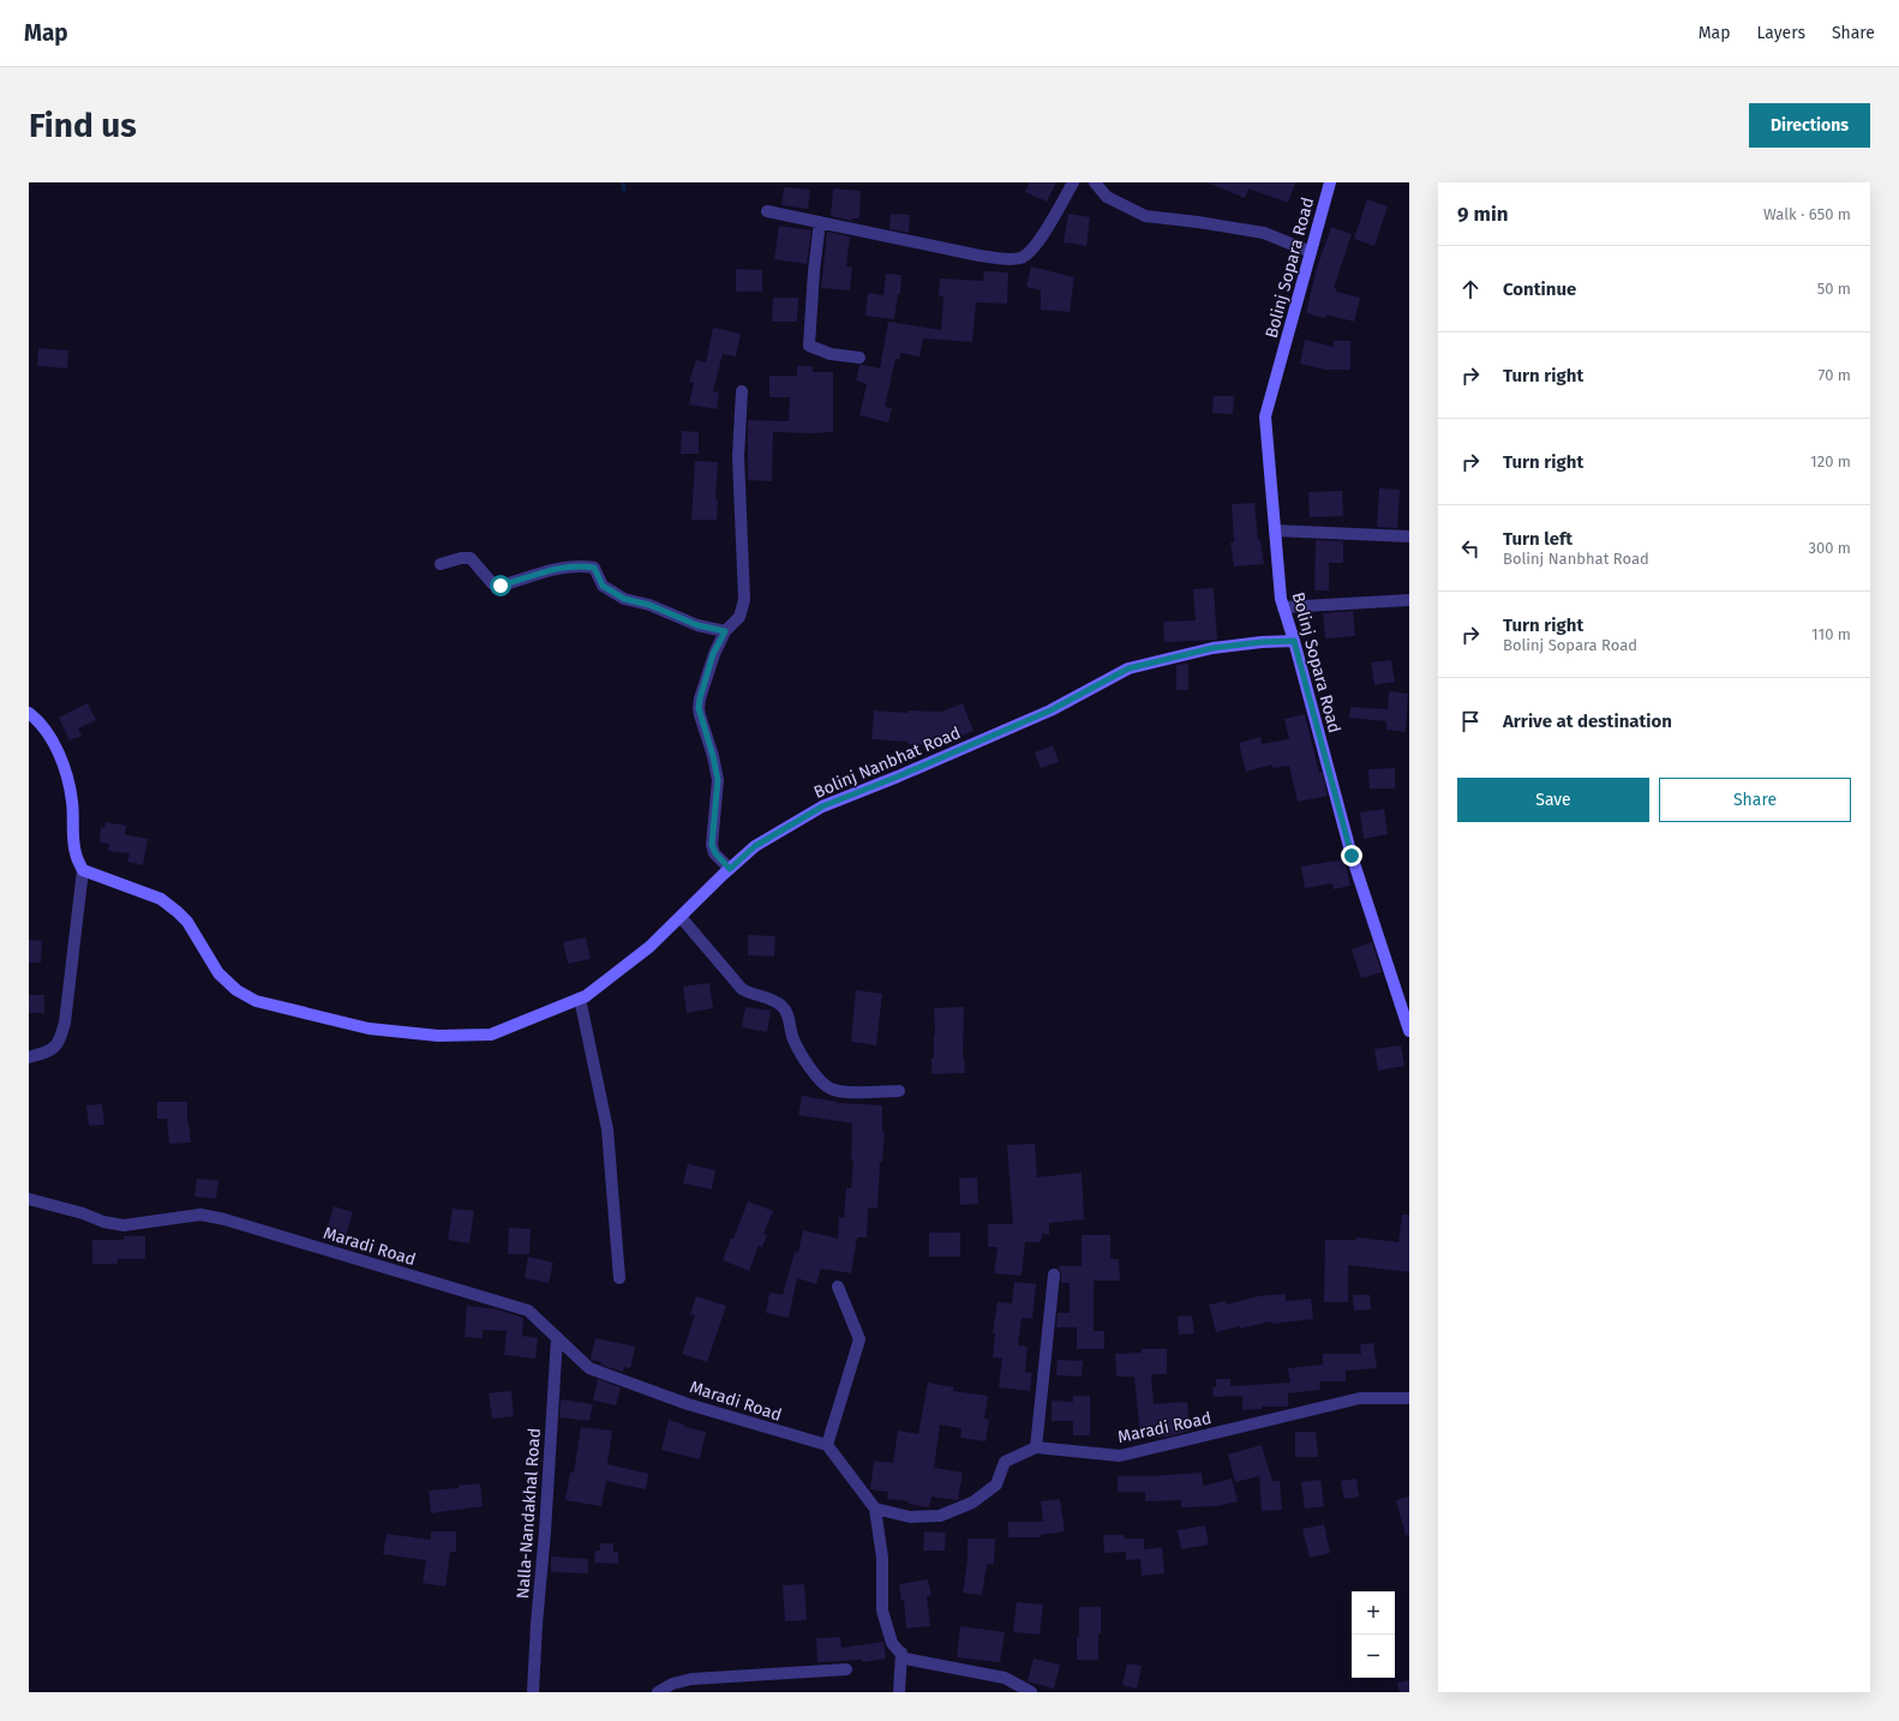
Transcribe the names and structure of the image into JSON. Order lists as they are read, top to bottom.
{
  "streets": {
    "street": [
      "Bolinj Sopara Road",
      "Bolinj Nanbhat Road",
      "Maradi Road",
      "Nalla-Nandakhal Road"
    ]
  },
  "crossings": [
    ["Bolinj Sopara Road", "Bolinj Nanbhat Road"],
    ["Maradi Road", "Nalla-Nandakhal Road"]
  ],
  "page": {
    "header": "Map",
    "nav": ["Map", "Layers", "Share"],
    "buttons": [
      "Directions",
      ["Save", "Share"]
    ],
    "title": "Find us",
    "heading": ["9 min", "Walk · 650 m"],
    "list": [
      ["Continue", "50 m"],
      ["Turn right", "70 m"],
      ["Turn right", "120 m"],
      ["Turn left", "Bolinj Nanbhat Road", "300 m"],
      ["Turn right", "Bolinj Sopara Road", "110 m"],
      "Arrive at destination"
    ],
    "map_buttons": ["+", "−"]
  }
}
